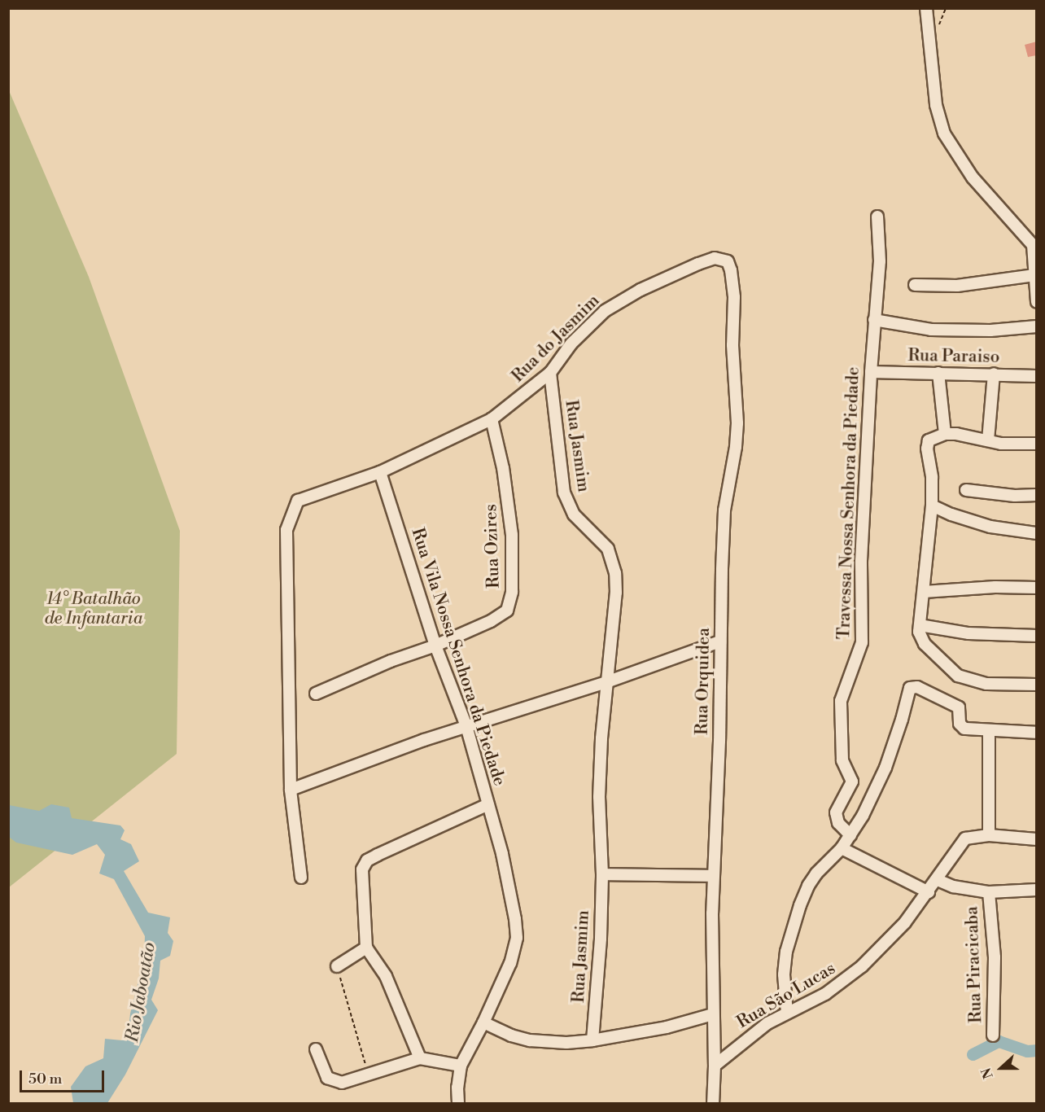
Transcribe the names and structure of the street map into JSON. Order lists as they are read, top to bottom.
{
  "streets": {
    "street": [
      "Rua do Jasmim",
      "Rua Paraiso",
      "Rua Jasmim",
      "Travessa Nossa Senhora da Piedade",
      "Rua Ozires",
      "Rua Vila Nossa Senhora da Piedade",
      "Rua Orquidea",
      "Rua Piracicaba",
      "Rua São Lucas"
    ]
  },
  "crossings": [
    ["Rua do Jasmim", "Rua Jasmim"],
    ["Rua do Jasmim", "Rua Ozires"],
    ["Rua do Jasmim", "Rua Vila Nossa Senhora da Piedade"],
    ["Rua do Jasmim", "Rua Orquidea"],
    ["Rua Paraiso", "Travessa Nossa Senhora da Piedade"],
    ["Rua Ozires", "Rua Vila Nossa Senhora da Piedade"],
    ["Rua Orquidea", "Rua São Lucas"]
  ],
  "water": ["Rio Jaboatão"],
  "parks": ["14° Batalhão de Infantaria"],
  "scale_bar": "50 m",
  "north": "left"
}
